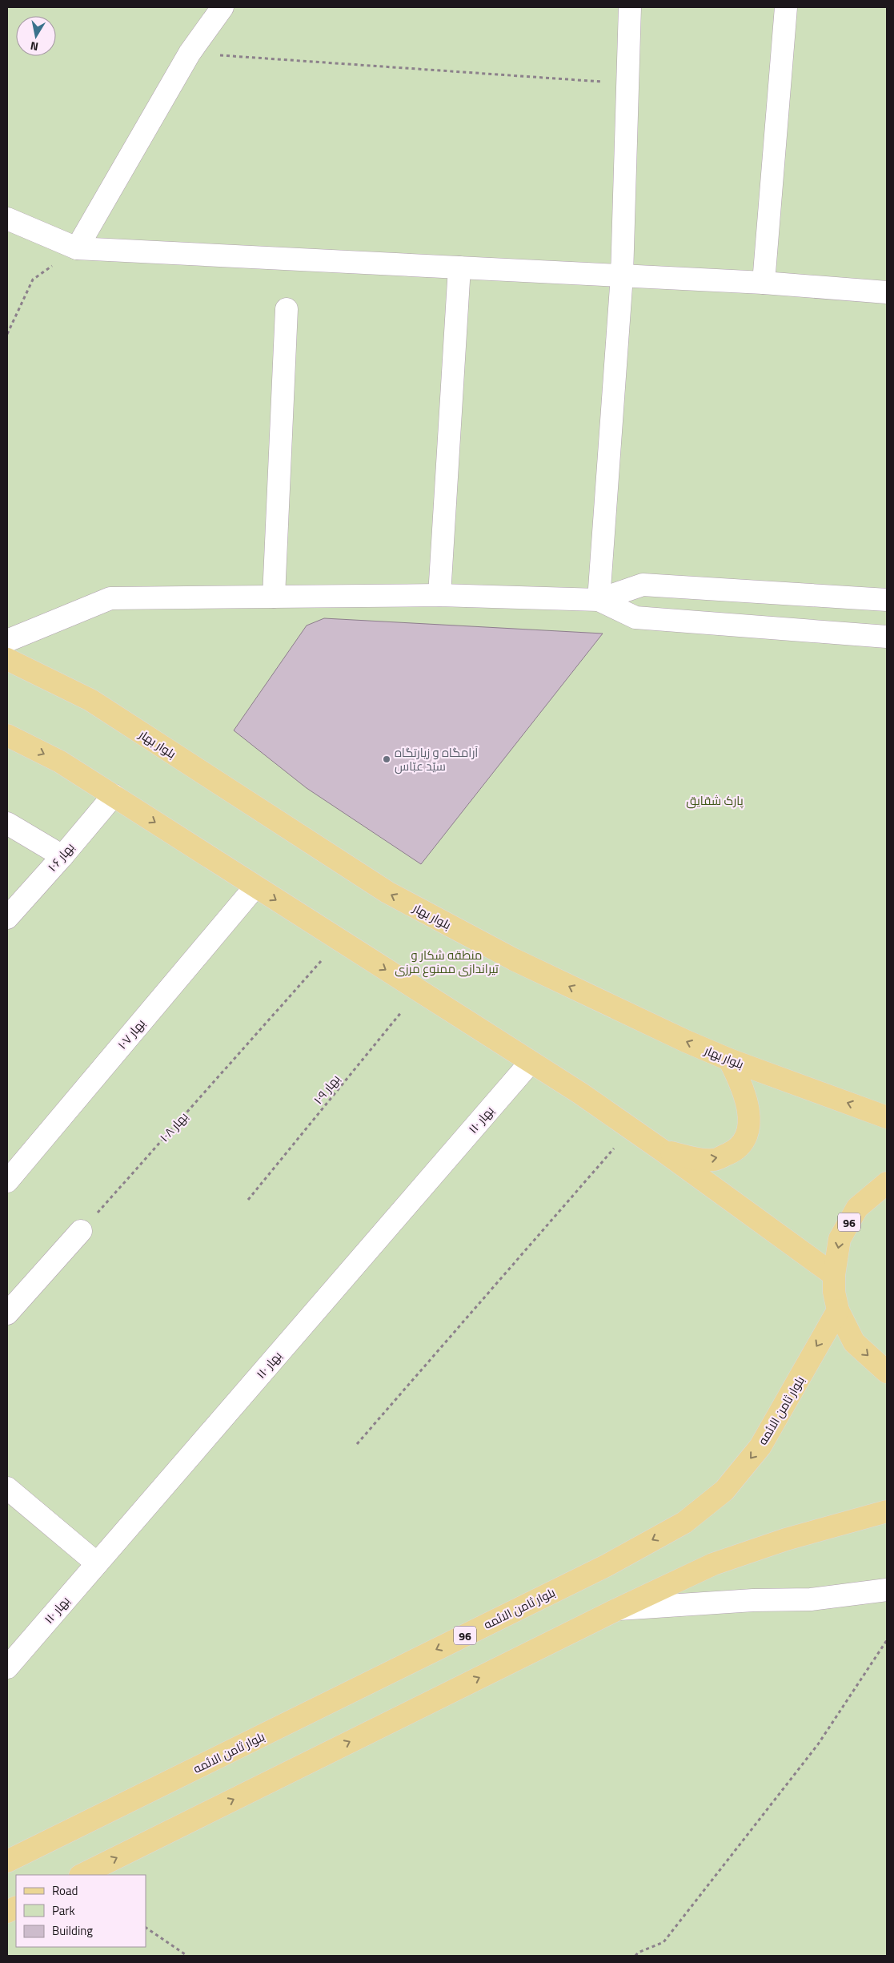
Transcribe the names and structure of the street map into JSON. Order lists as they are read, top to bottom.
{
  "streets": {
    "main road": ["بلوار بهار", "96", "بلوار ثامن الائمه"],
    "street": ["بهار ۱۰۶", "بهار ۱۰۷", "بهار ۱۱۰"],
    "path": ["بهار ۱۰۹", "بهار ۱۰۸"]
  },
  "crossings": [
    ["96", "بلوار ثامن الائمه"]
  ],
  "parks": ["پارک شقایق", "منطقه شکار و تیراندازی ممنوع مرزی"],
  "places": ["آرامگاه و زیارتگاه سیّد عبّاس"],
  "legend": ["Road", "Park", "Building"],
  "north": "bottom"
}
